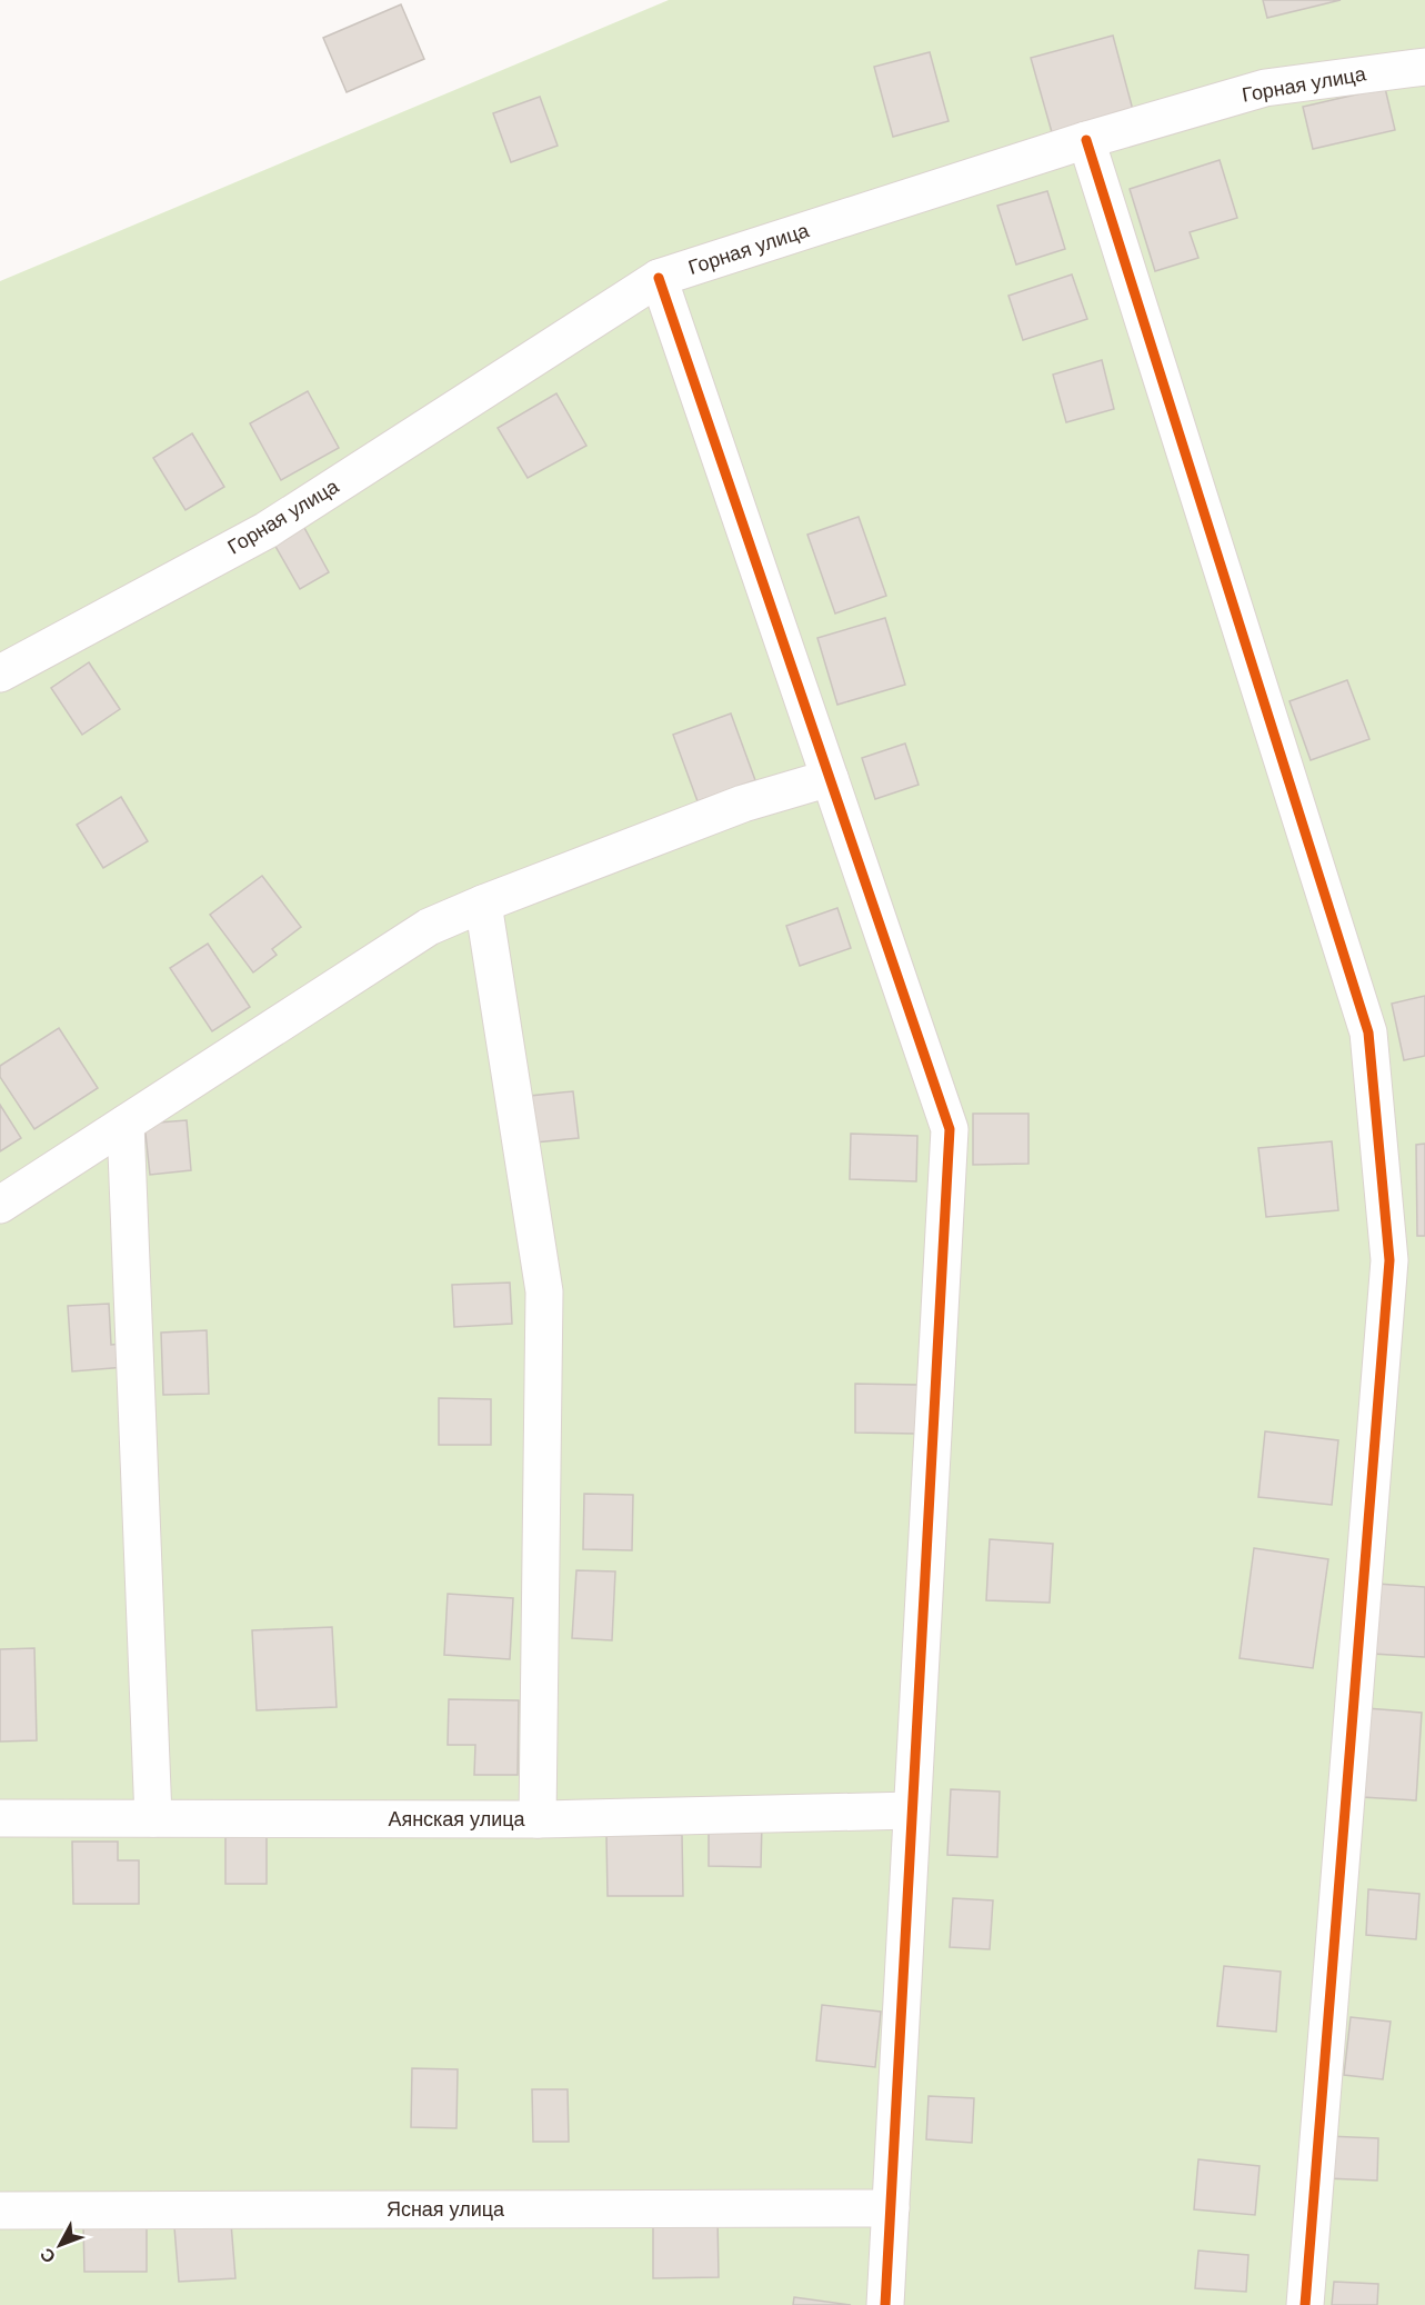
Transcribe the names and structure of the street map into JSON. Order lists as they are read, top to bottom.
{
  "streets": {
    "street": ["Горная улица", "Аянская улица", "Ясная улица"]
  },
  "north": "bottom left"
}
